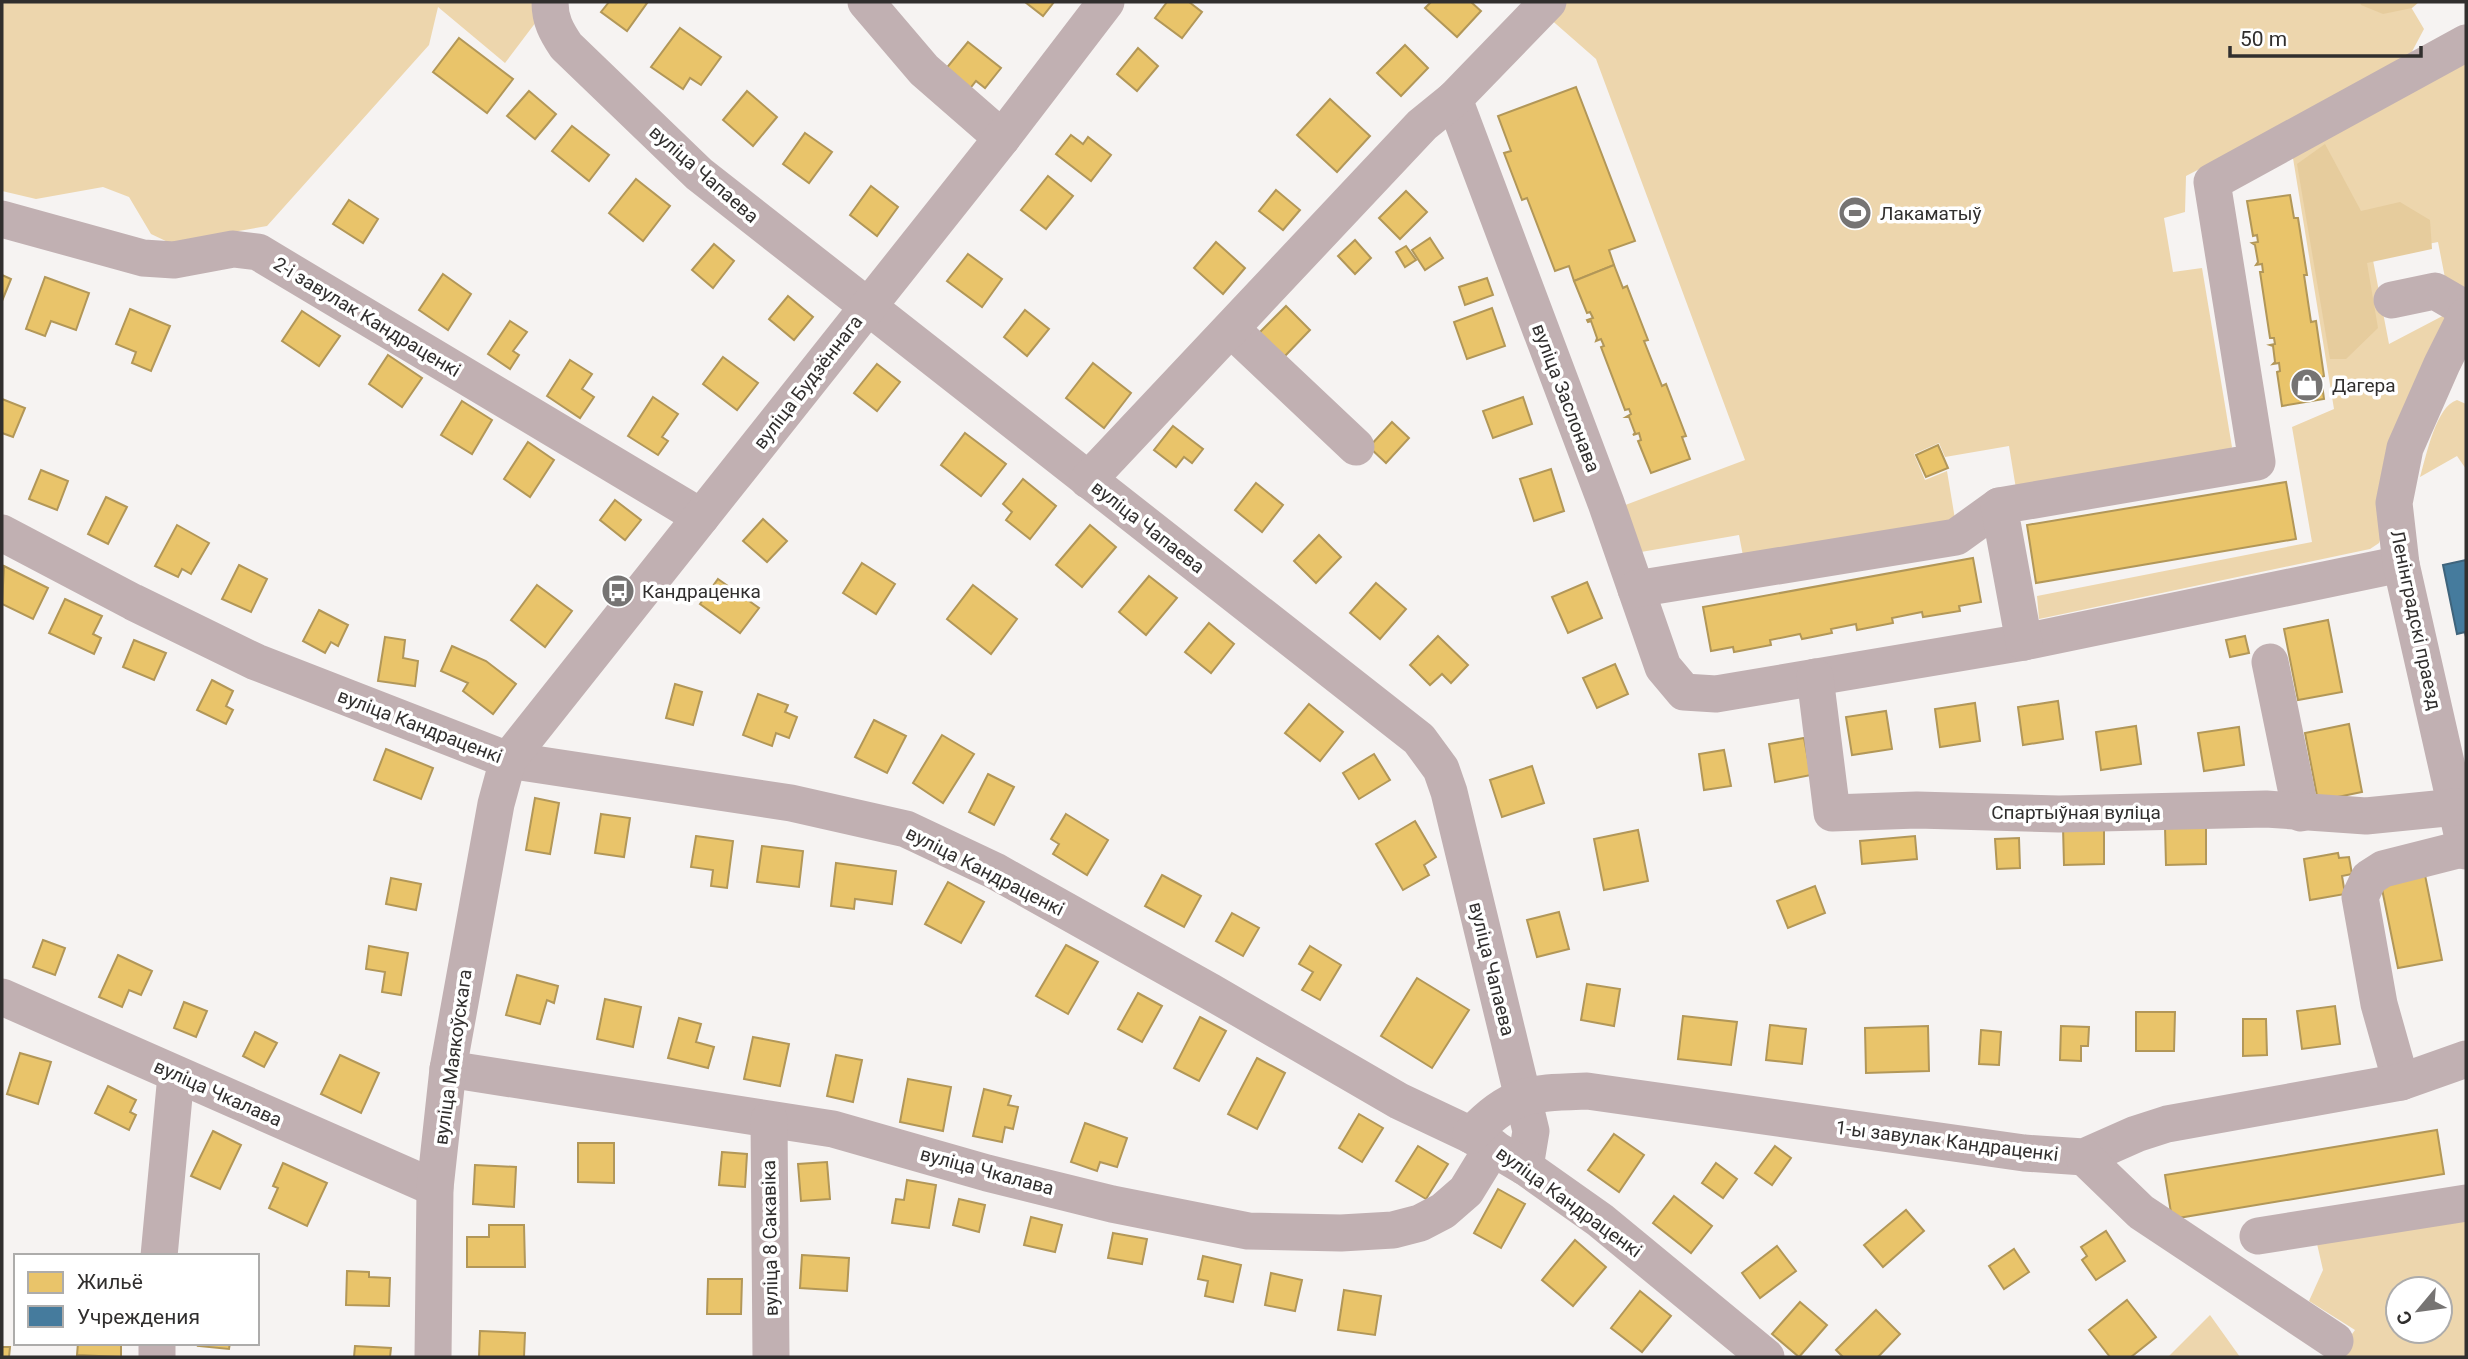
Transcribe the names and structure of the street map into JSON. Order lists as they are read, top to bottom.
{
  "streets": {
    "street": [
      "вуліца Чапаева",
      "2-і завулак Кандраценкі",
      "вуліца Будзённага",
      "вуліца Заслонава",
      "Ленінградскі праезд",
      "вуліца Кандраценкі",
      "Спартыўная вуліца",
      "вуліца Маякоўскага",
      "вуліца Чкалава",
      "1-ы завулак Кандраценкі",
      "вуліца 8 Сакавіка"
    ]
  },
  "crossings": [
    ["вуліца Чапаева", "вуліца Будзённага"],
    ["вуліца Чапаева", "вуліца Кандраценкі"],
    ["вуліца Чапаева", "1-ы завулак Кандраценкі"],
    ["2-і завулак Кандраценкі", "вуліца Будзённага"],
    ["вуліца Будзённага", "вуліца Кандраценкі"],
    ["вуліца Будзённага", "вуліца Маякоўскага"],
    ["вуліца Заслонава", "Спартыўная вуліца"],
    ["Ленінградскі праезд", "Спартыўная вуліца"],
    ["вуліца Кандраценкі", "вуліца Маякоўскага"],
    ["вуліца Кандраценкі", "вуліца Чкалава"],
    ["вуліца Кандраценкі", "1-ы завулак Кандраценкі"],
    ["вуліца Маякоўскага", "вуліца Чкалава"],
    ["вуліца Чкалава", "1-ы завулак Кандраценкі"],
    ["вуліца Чкалава", "вуліца 8 Сакавіка"]
  ],
  "places": {
    "sports": ["Лакаматыў"],
    "shop": ["Дагера"],
    "bus stop": ["Кандраценка"]
  },
  "legend": ["Жильё", "Учреждения"],
  "scale_bar": "50 m",
  "north": "bottom left"
}
